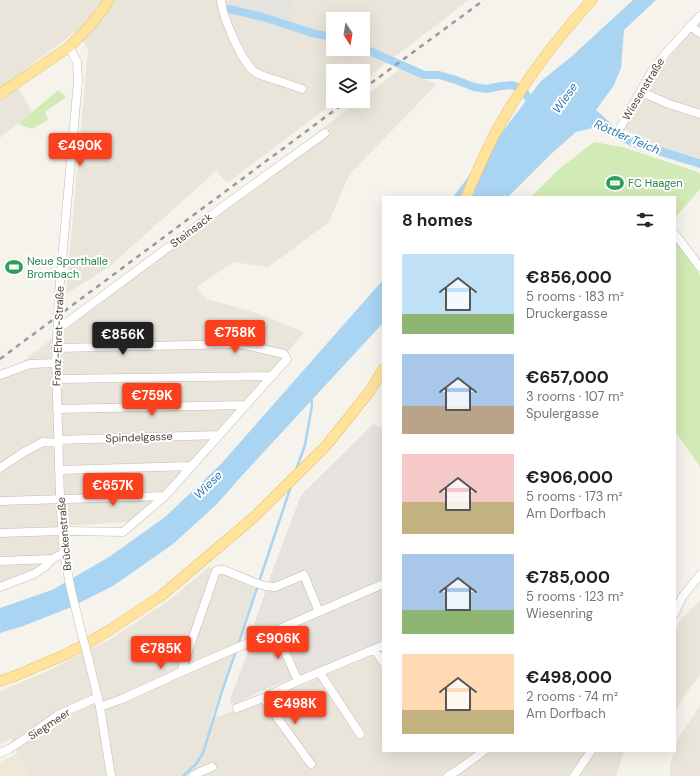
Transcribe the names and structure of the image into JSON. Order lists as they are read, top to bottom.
{
  "streets": {
    "street": [
      "Wiesenstraße",
      "Steinsack",
      "Franz-Ehret-Straße",
      "Spindelgasse",
      "Brückenstraße",
      "Siegmeer"
    ]
  },
  "crossings": [
    ["Steinsack", "Franz-Ehret-Straße"],
    ["Franz-Ehret-Straße", "Spindelgasse"],
    ["Franz-Ehret-Straße", "Brückenstraße"],
    ["Spindelgasse", "Brückenstraße"],
    ["Brückenstraße", "Siegmeer"]
  ],
  "water": ["Wiese", "Röttler Teich"],
  "places": {
    "sports": ["FC Haagen", "Neue Sporthalle Brombach"]
  },
  "north": "bottom",
  "page": {
    "price": [
      "€490K",
      "€758K",
      "€856K",
      "€759K",
      "€657K",
      "€906K",
      "€785K",
      "€498K"
    ],
    "heading": "8 homes",
    "list": [
      {
        "name": "€856,000",
        "note": "5 rooms · 183 m² · Druckergasse"
      },
      {
        "name": "€657,000",
        "note": "3 rooms · 107 m² · Spulergasse"
      },
      {
        "name": "€906,000",
        "note": "5 rooms · 173 m² · Am Dorfbach"
      },
      {
        "name": "€785,000",
        "note": "5 rooms · 123 m² · Wiesenring"
      },
      {
        "name": "€498,000",
        "note": "2 rooms · 74 m² · Am Dorfbach"
      }
    ]
  }
}
